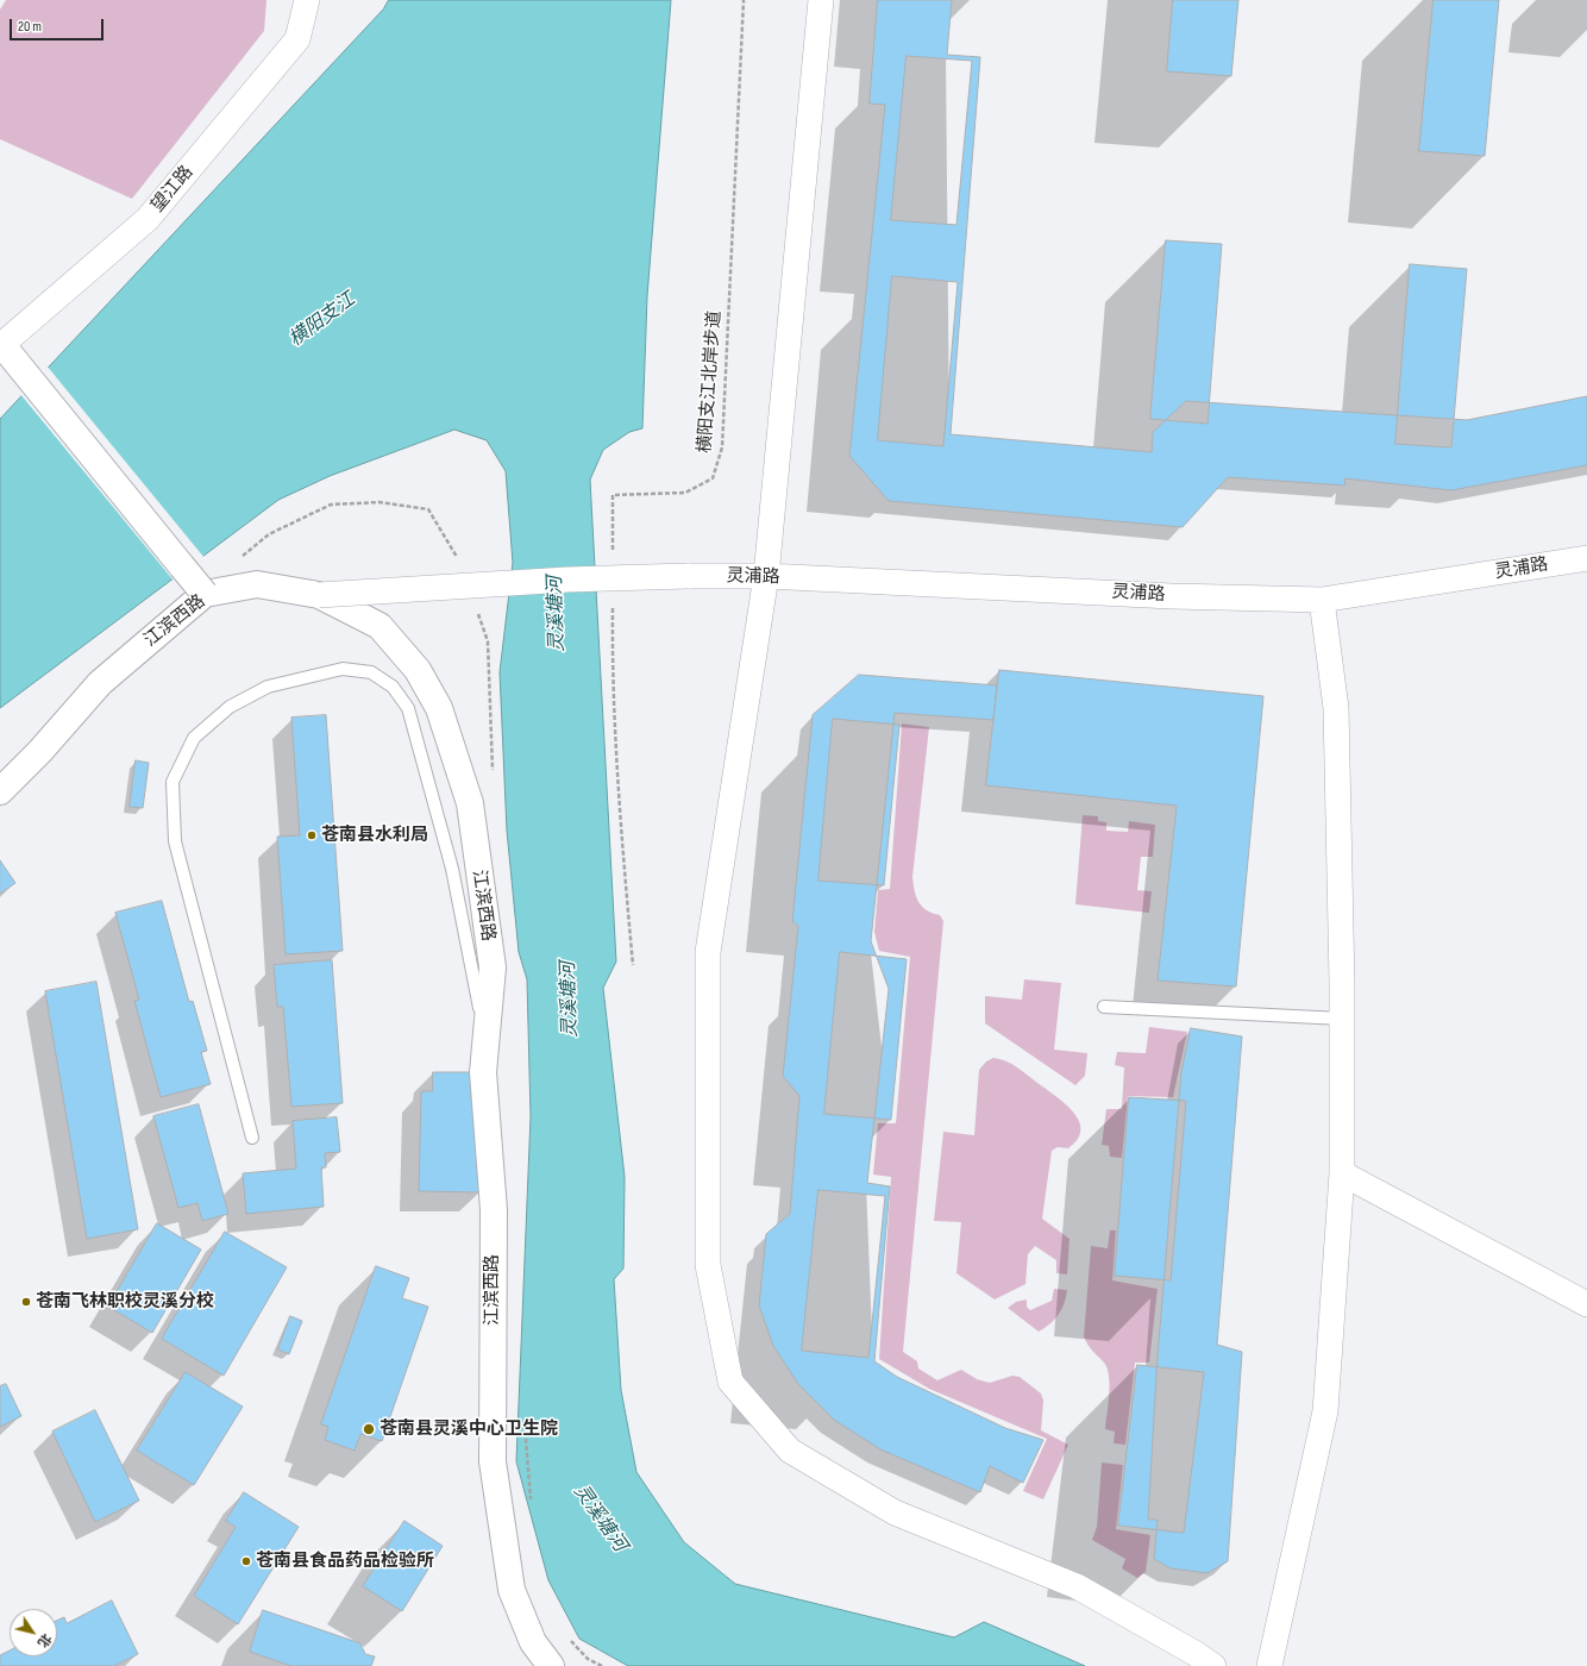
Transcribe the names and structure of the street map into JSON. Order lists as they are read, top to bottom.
{
  "streets": {
    "street": ["望江路", "灵浦路", "江滨西路"],
    "path": ["横阳支江北岸步道"]
  },
  "crossings": [
    ["灵浦路", "江滨西路"]
  ],
  "water": ["横阳支江", "灵溪塘河"],
  "places": [
    "苍南县水利局",
    "苍南飞林职校灵溪分校",
    "苍南县灵溪中心卫生院",
    "苍南县食品药品检验所"
  ],
  "scale_bar": "20 m",
  "north": "bottom right"
}
